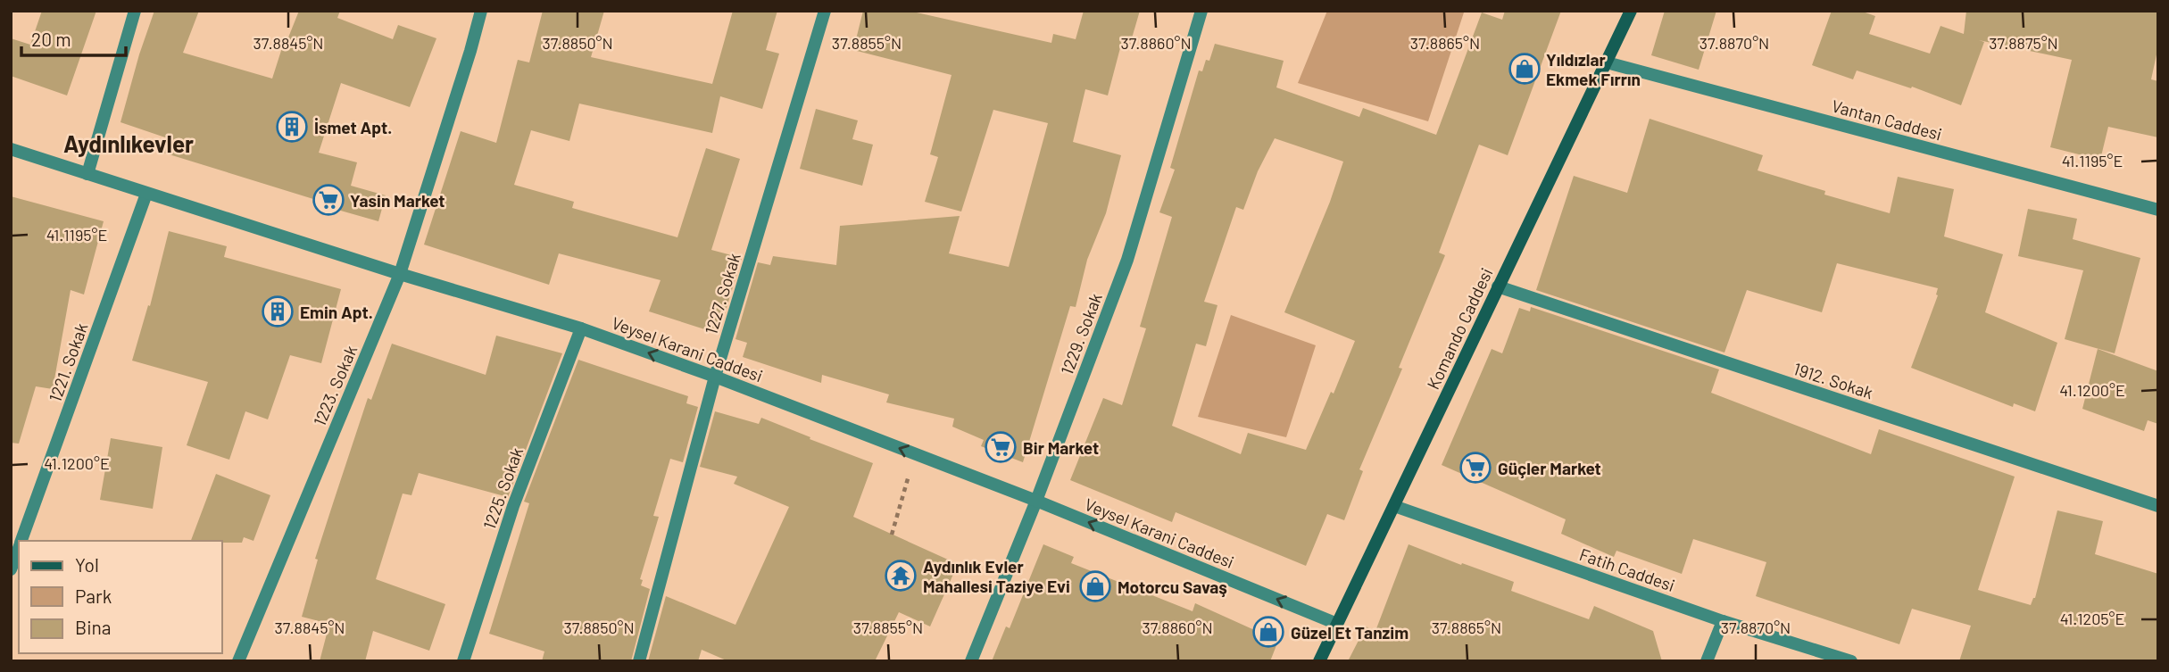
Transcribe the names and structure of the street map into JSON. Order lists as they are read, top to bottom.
{
  "streets": {
    "main road": ["Komando Caddesi"],
    "street": [
      "Vantan Caddesi",
      "1227. Sokak",
      "1229. Sokak",
      "Veysel Karani Caddesi",
      "1221. Sokak",
      "1912. Sokak",
      "1223. Sokak",
      "1225. Sokak",
      "Fatih Caddesi"
    ]
  },
  "crossings": [
    ["Vantan Caddesi", "Komando Caddesi"],
    ["1227. Sokak", "Veysel Karani Caddesi"],
    ["Komando Caddesi", "Veysel Karani Caddesi"],
    ["Komando Caddesi", "1912. Sokak"],
    ["Komando Caddesi", "Fatih Caddesi"],
    ["1229. Sokak", "Veysel Karani Caddesi"],
    ["Veysel Karani Caddesi", "1221. Sokak"],
    ["Veysel Karani Caddesi", "1223. Sokak"],
    ["Veysel Karani Caddesi", "1225. Sokak"]
  ],
  "one_way": ["Veysel Karani Caddesi"],
  "districts": ["Aydınlıkevler"],
  "places": {
    "shop": ["Yıldızlar Ekmek Fırrın", "Motorcu Savaş", "Güzel Et Tanzim"],
    "building": ["İsmet Apt.", "Emin Apt."],
    "supermarket": ["Yasin Market", "Bir Market", "Güçler Market"],
    "temple": ["Aydınlık Evler Mahallesi Taziye Evi"]
  },
  "legend": ["Yol", "Park", "Bina"],
  "scale_bar": "20 m",
  "coordinates": [
    "37.8845°N",
    "37.8850°N",
    "37.8855°N",
    "37.8860°N",
    "37.8865°N",
    "37.8870°N",
    "37.8875°N",
    "41.1195°E",
    "41.1200°E",
    "41.1205°E"
  ]
}
